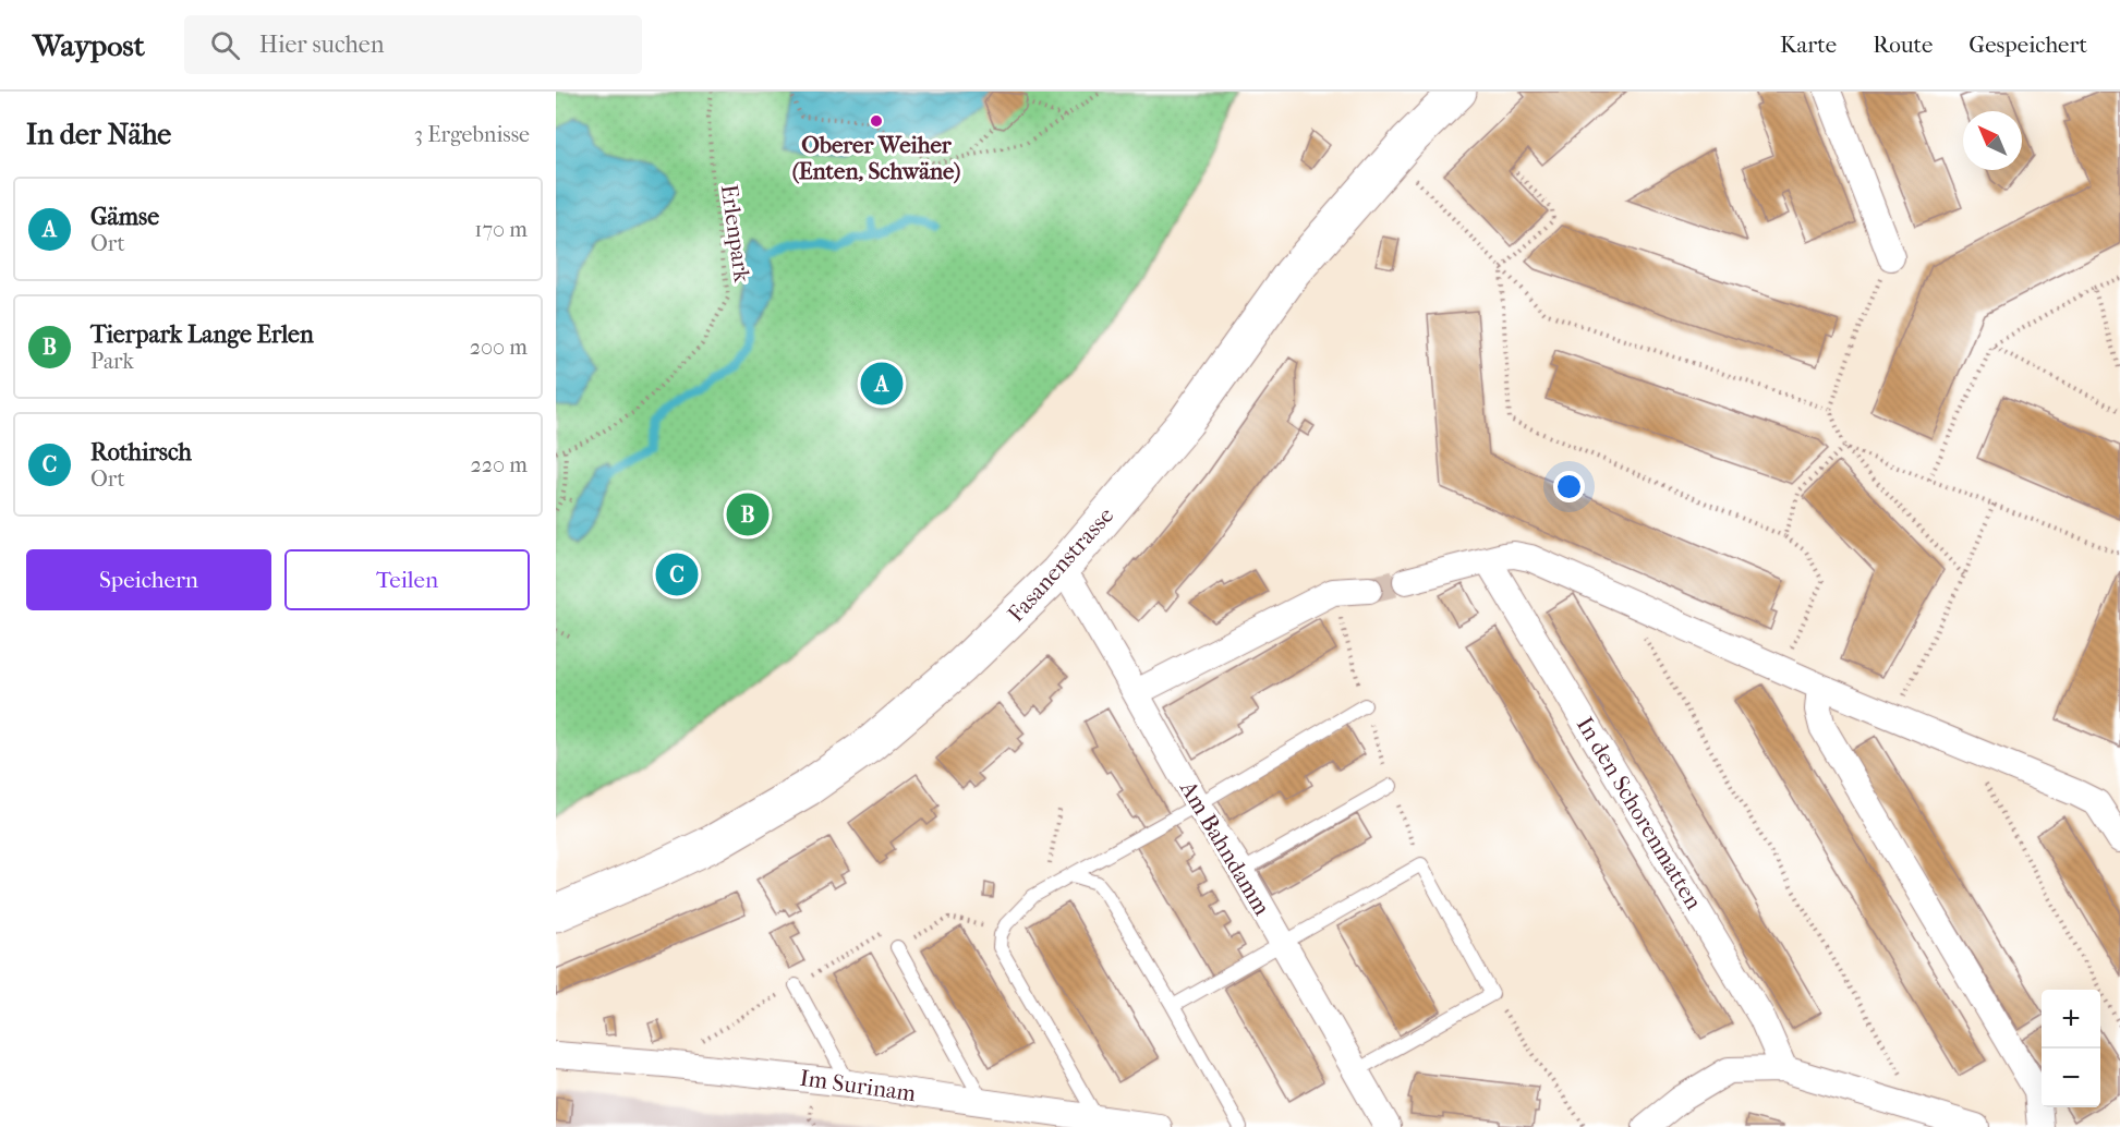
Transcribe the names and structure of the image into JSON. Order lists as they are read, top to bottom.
{
  "streets": {
    "main road": ["Fasanenstrasse"],
    "street": ["In den Schorenmatten", "Am Bahndamm", "Im Surinam"],
    "path": ["Erlenpark"]
  },
  "crossings": [
    ["Fasanenstrasse", "Am Bahndamm"]
  ],
  "places": ["Oberer Weiher (Enten, Schwäne)"],
  "north": "top left",
  "page": {
    "header": "Waypost",
    "search": "Hier suchen",
    "nav": ["Karte", "Route", "Gespeichert"],
    "heading": ["In der Nähe", "3 Ergebnisse"],
    "list": [
      {
        "mark": "A",
        "name": "Gämse",
        "note": "Ort",
        "value": "170 m"
      },
      {
        "mark": "B",
        "name": "Tierpark Lange Erlen",
        "note": "Park",
        "value": "200 m"
      },
      {
        "mark": "C",
        "name": "Rothirsch",
        "note": "Ort",
        "value": "220 m"
      }
    ],
    "pins": ["A", "B", "C"],
    "buttons": ["Speichern", "Teilen"],
    "map_buttons": ["+", "−"]
  }
}
